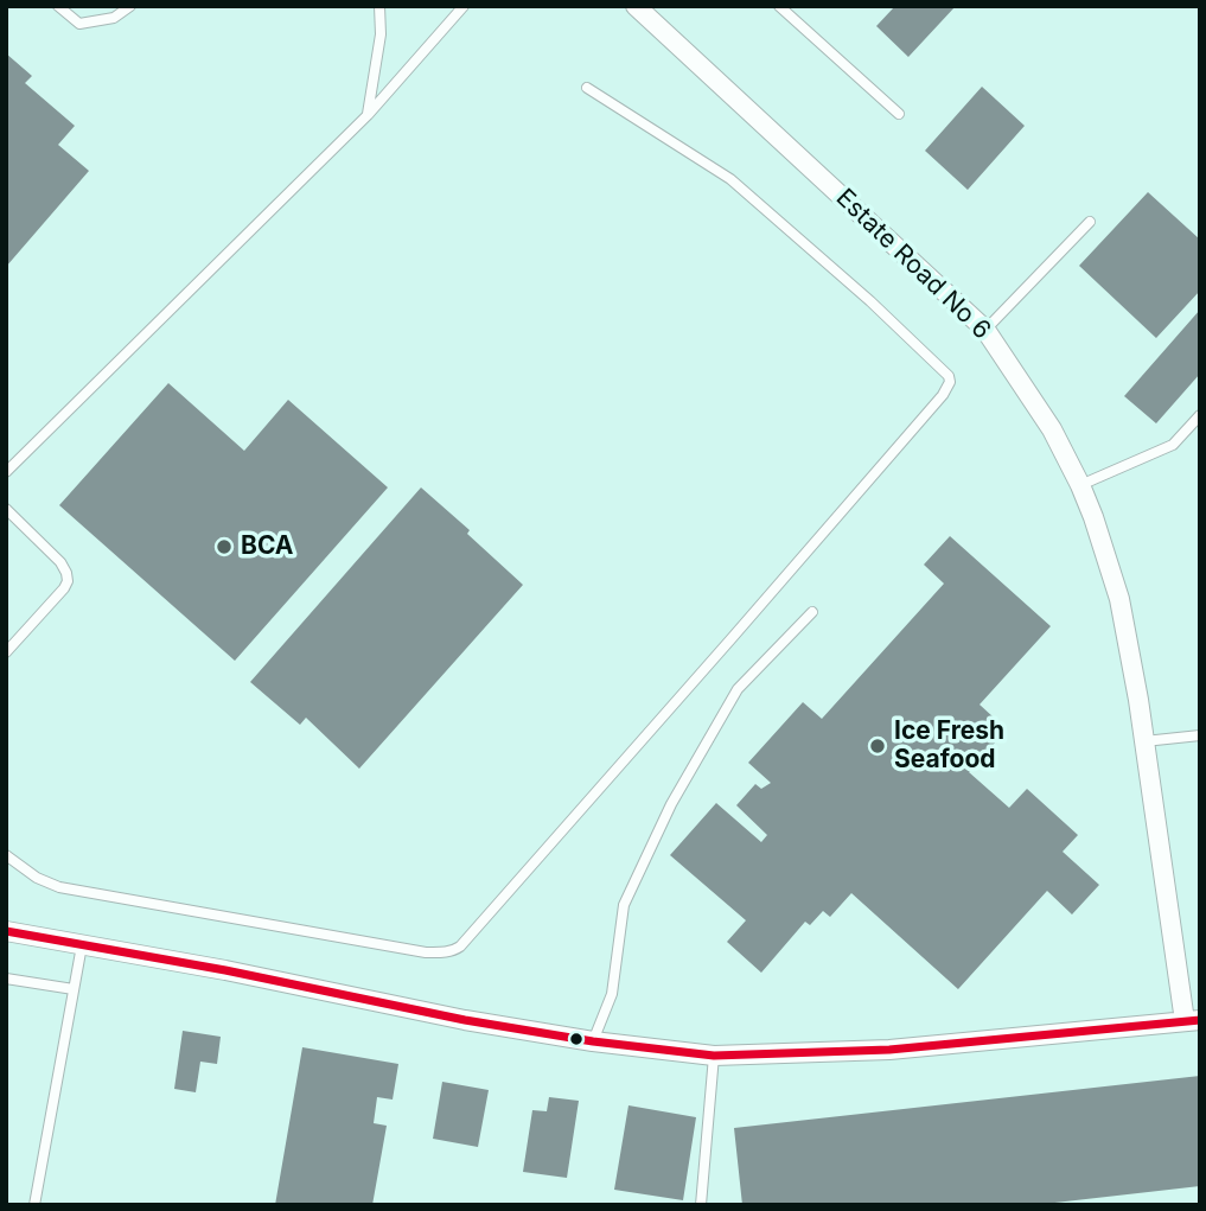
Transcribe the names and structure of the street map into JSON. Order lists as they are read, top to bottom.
{
  "streets": {
    "street": ["Estate Road No 6"]
  },
  "places": ["BCA", "Ice Fresh Seafood"]
}
